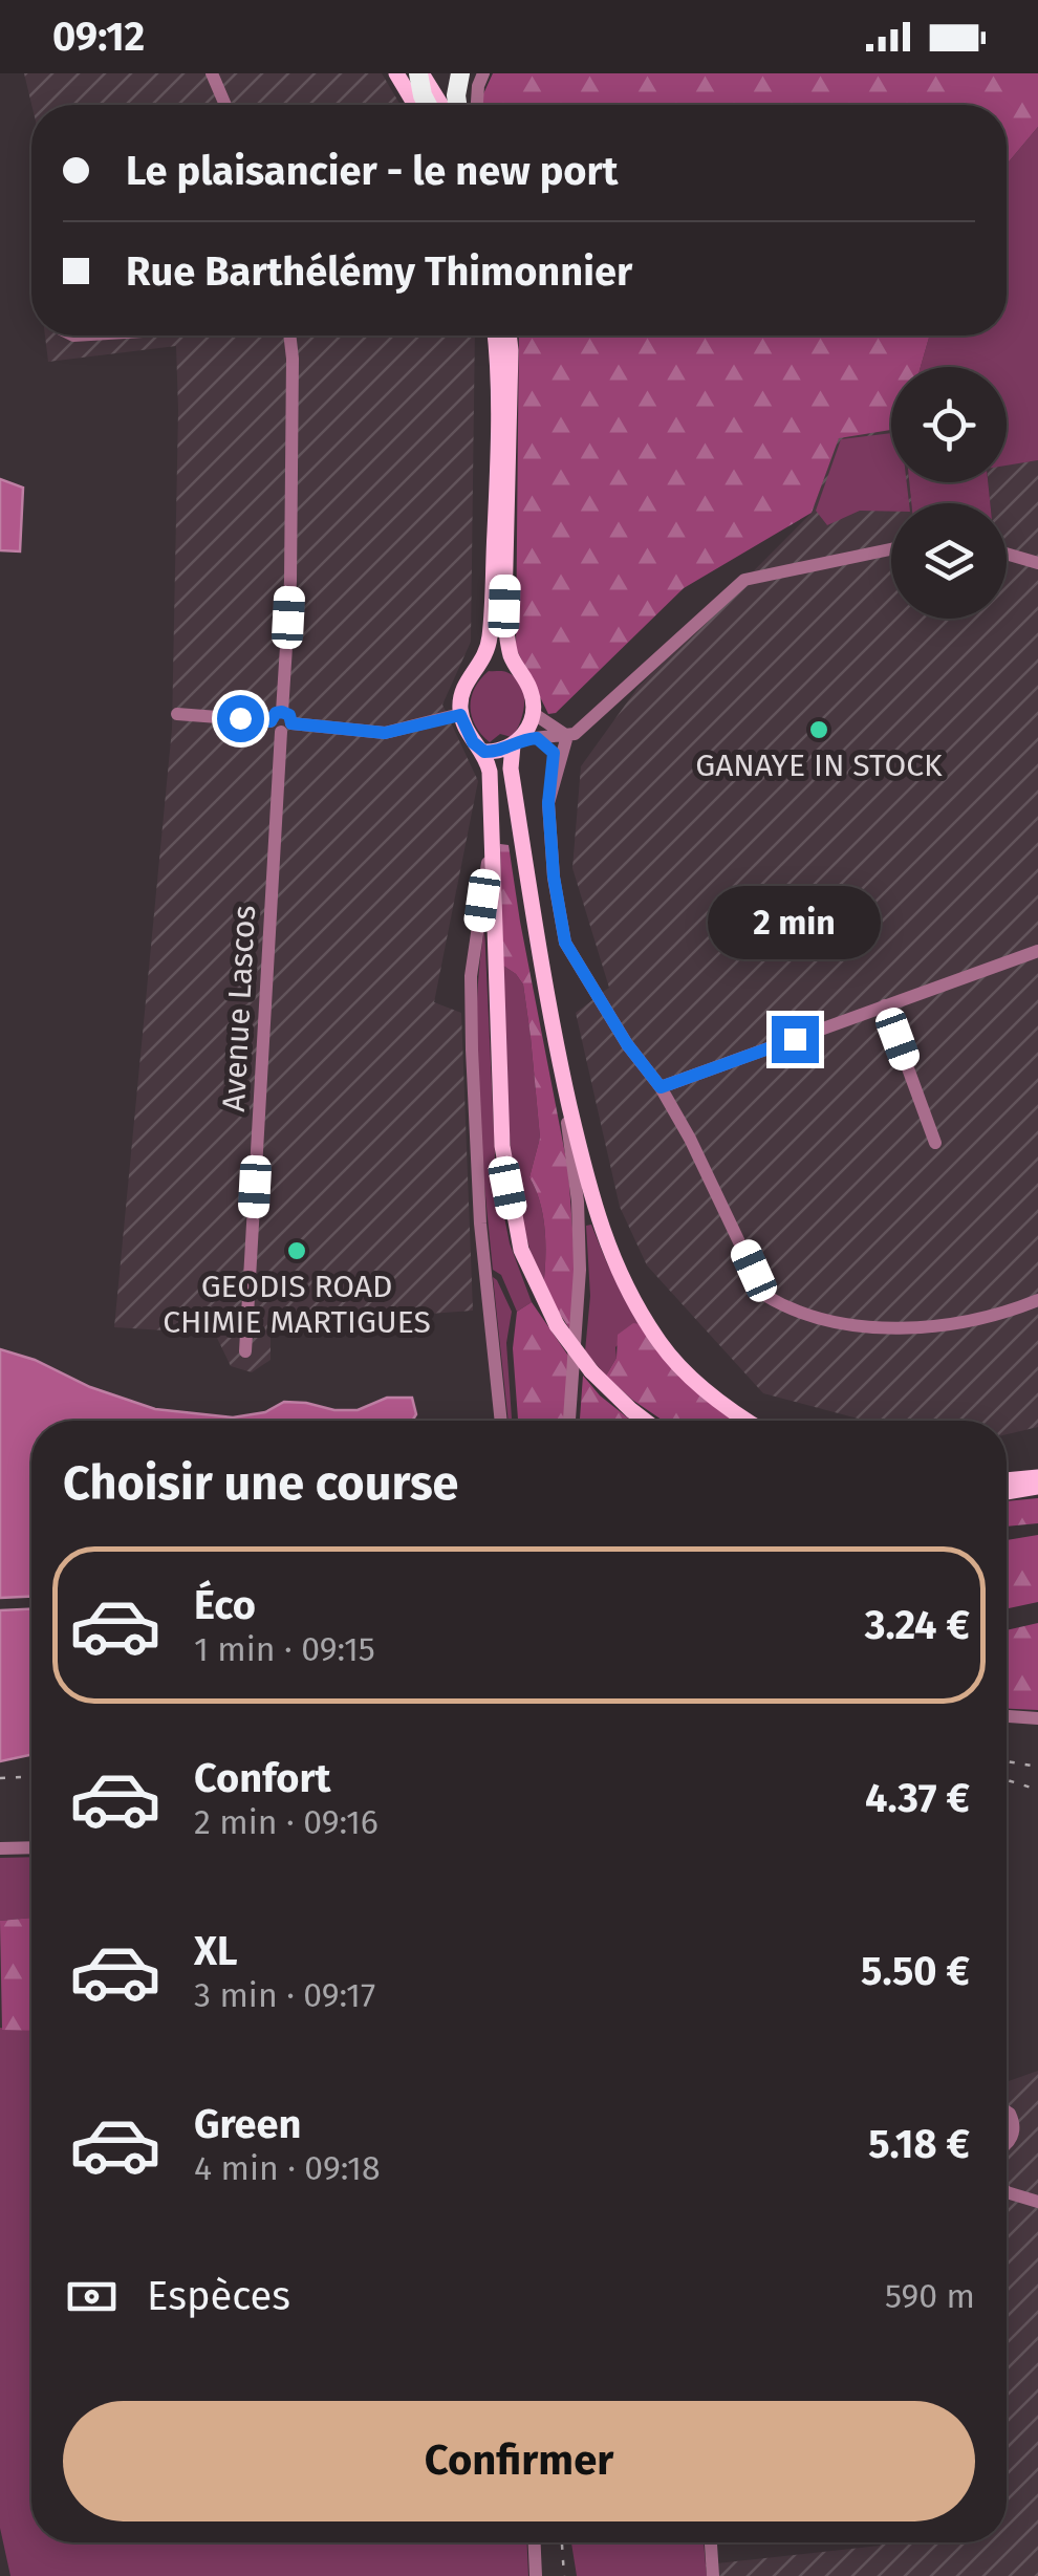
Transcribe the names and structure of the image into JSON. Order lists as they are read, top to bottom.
{
  "streets": {
    "street": ["Avenue Lascos"]
  },
  "places": ["GANAYE IN STOCK", "GEODIS ROAD CHIMIE MARTIGUES"],
  "page": {
    "status": "09:12",
    "banner": ["Le plaisancier - le new port", "Rue Barthélémy Thimonnier"],
    "bubble": "2 min",
    "heading": "Choisir une course",
    "list": [
      {
        "name": "Éco",
        "note": "1 min · 09:15",
        "value": "3.24 €"
      },
      {
        "name": "Confort",
        "note": "2 min · 09:16",
        "value": "4.37 €"
      },
      {
        "name": "XL",
        "note": "3 min · 09:17",
        "value": "5.50 €"
      },
      {
        "name": "Green",
        "note": "4 min · 09:18",
        "value": "5.18 €"
      }
    ],
    "pay": ["Espèces", "590 m"],
    "buttons": "Confirmer"
  }
}
